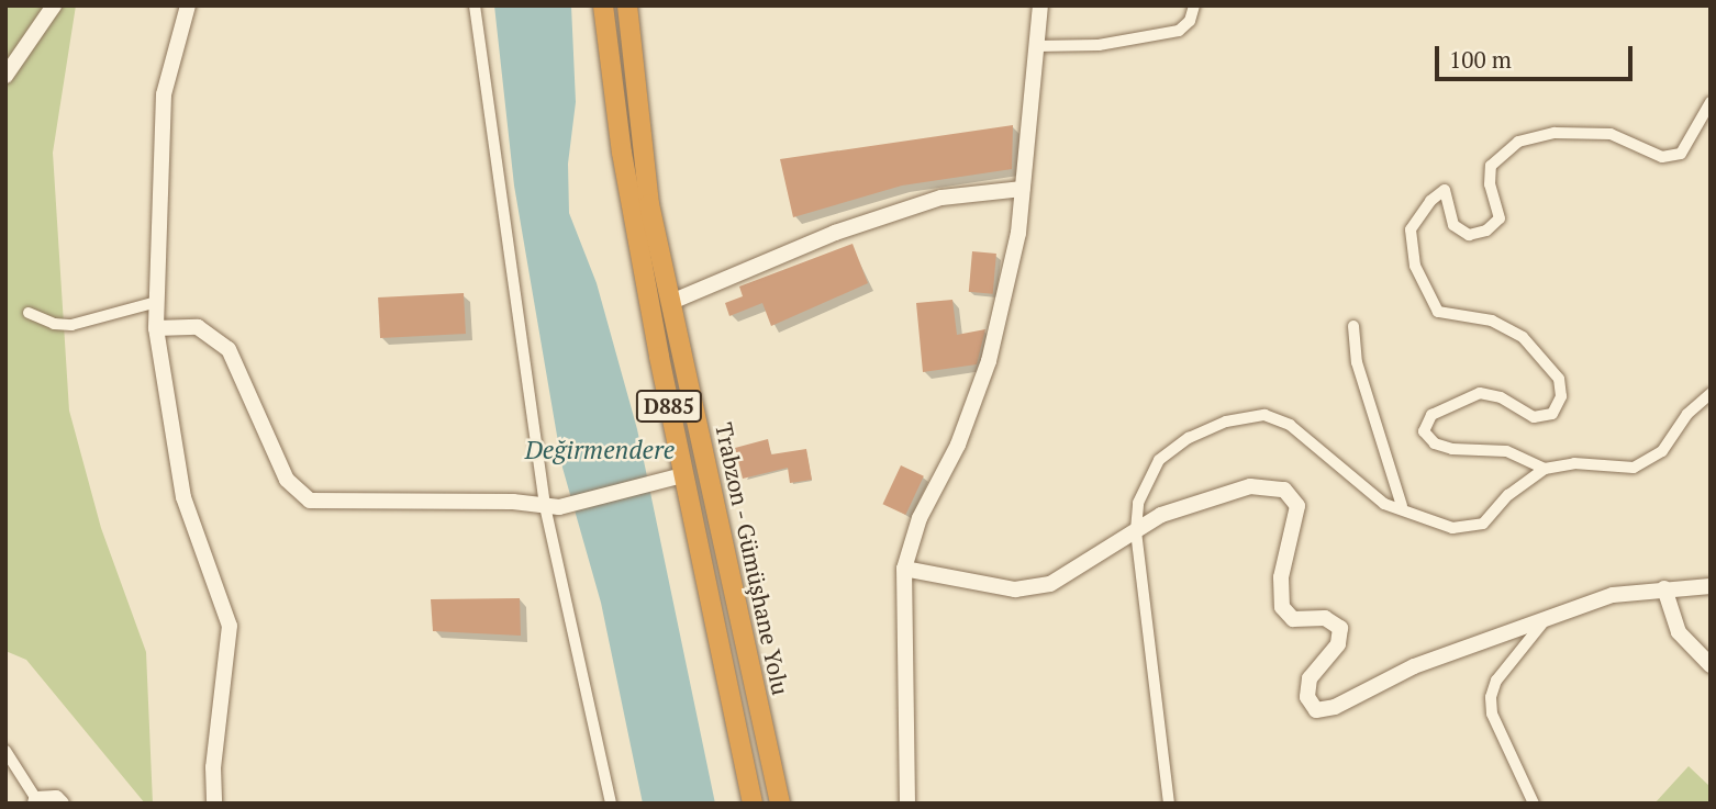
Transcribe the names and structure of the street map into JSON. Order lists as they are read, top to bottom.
{
  "streets": {
    "highway": ["D885", "Trabzon - Gümüşhane Yolu"]
  },
  "water": ["Değirmendere"],
  "scale_bar": "100 m"
}
